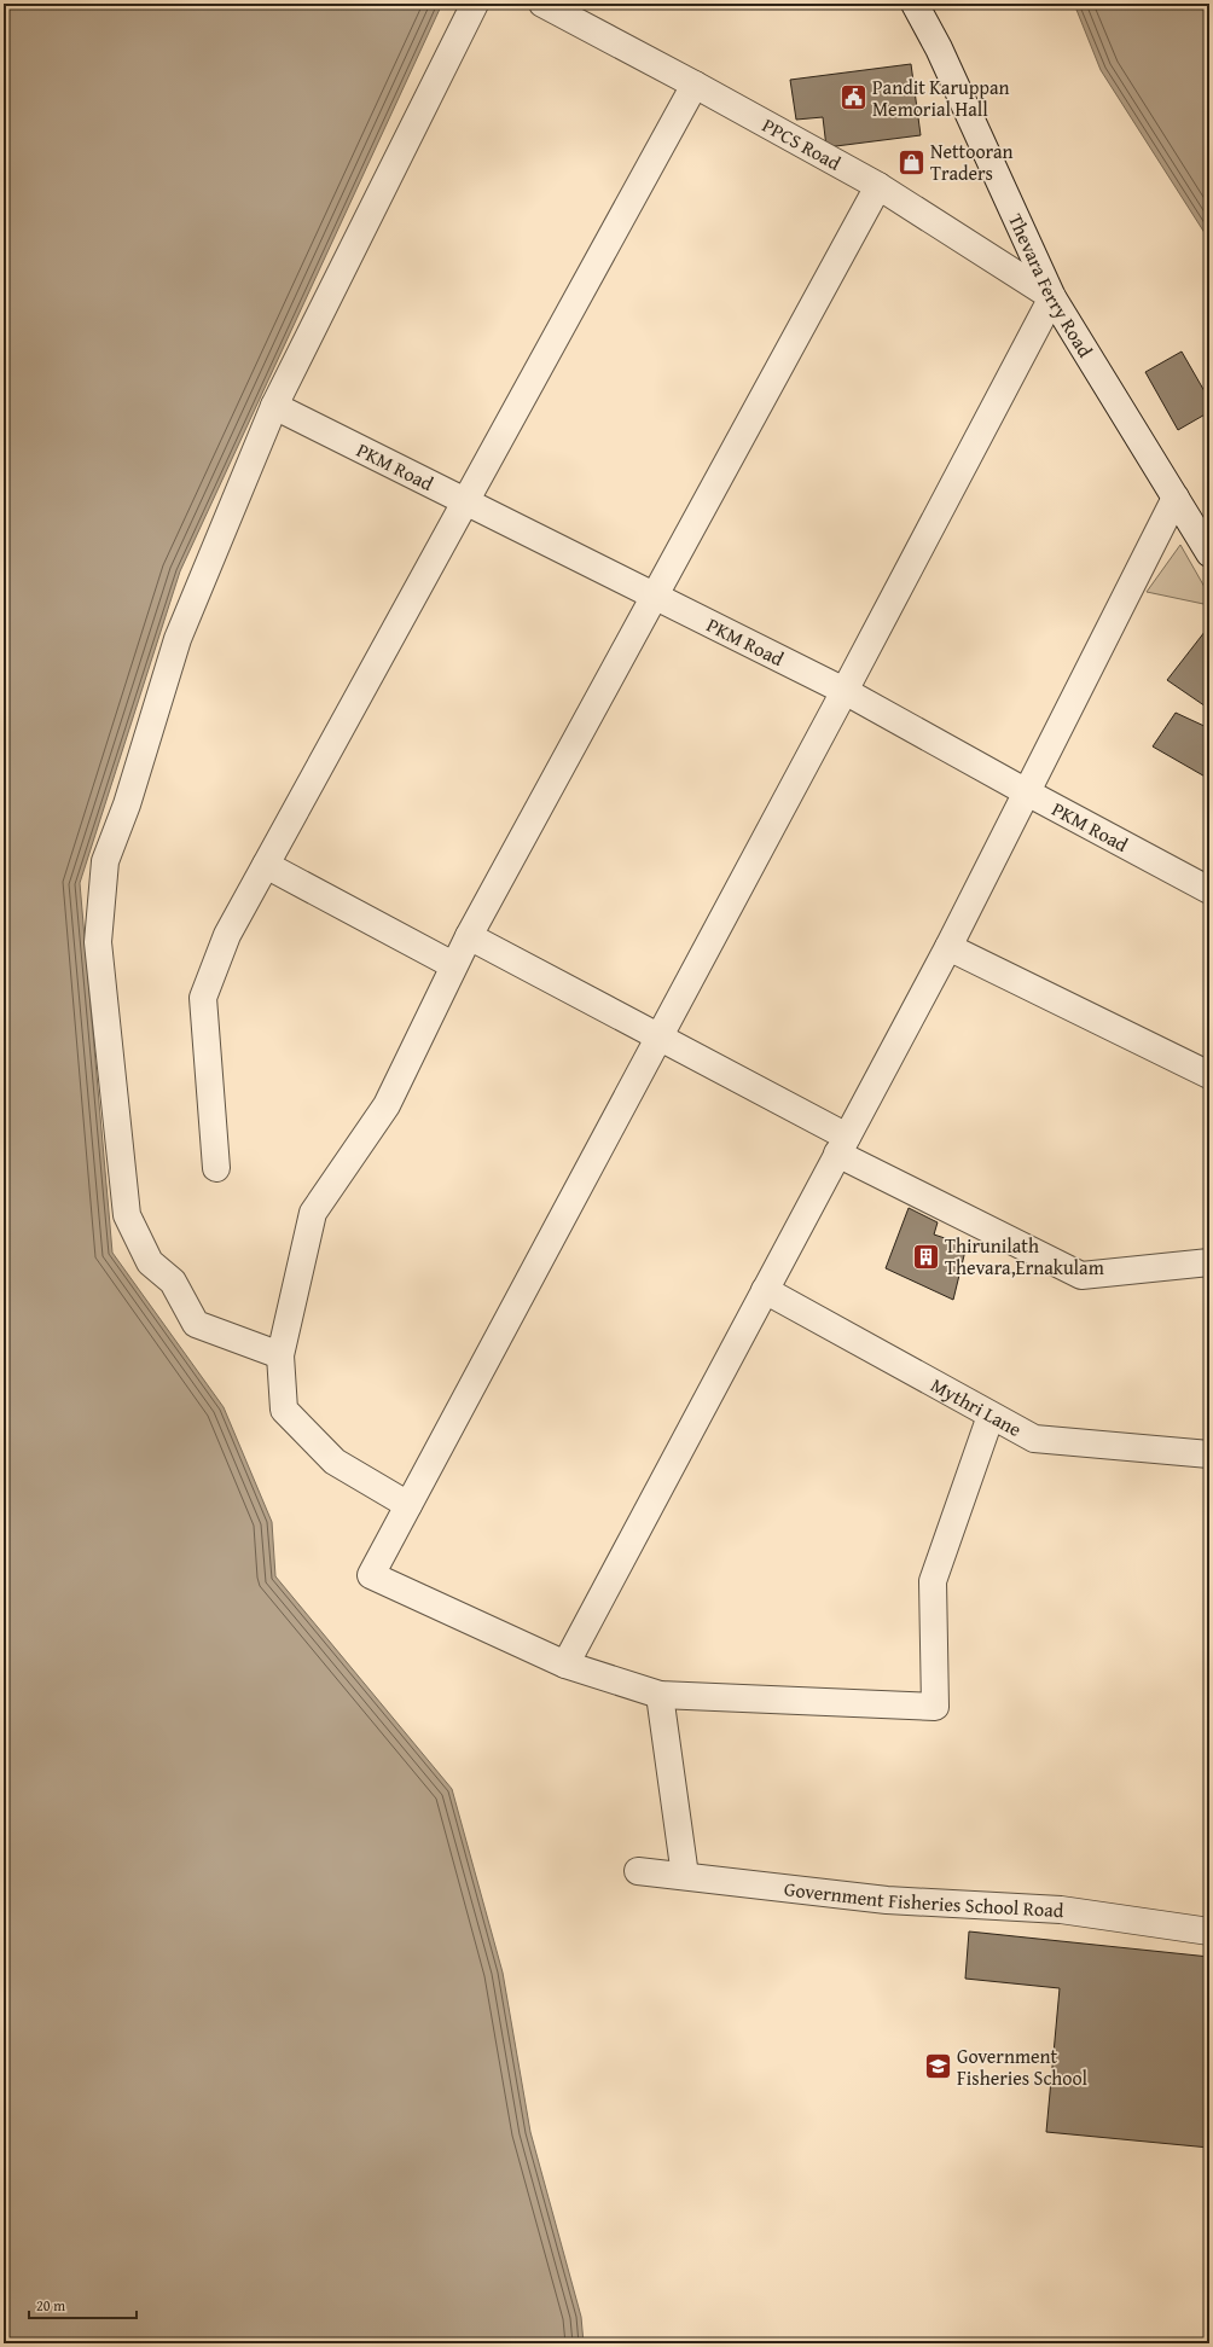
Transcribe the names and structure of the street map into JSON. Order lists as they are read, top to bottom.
{
  "streets": {
    "street": [
      "PPCS Road",
      "Thevara Ferry Road",
      "PKM Road",
      "Mythri Lane",
      "Government Fisheries School Road"
    ]
  },
  "crossings": [
    ["PPCS Road", "Thevara Ferry Road"]
  ],
  "places": {
    "public building": ["Pandit Karuppan Memorial Hall"],
    "shop": ["Nettooran Traders"],
    "building": ["Thirunilath Thevara,Ernakulam"],
    "school or university": ["Government Fisheries School"]
  },
  "scale_bar": "20 m"
}
